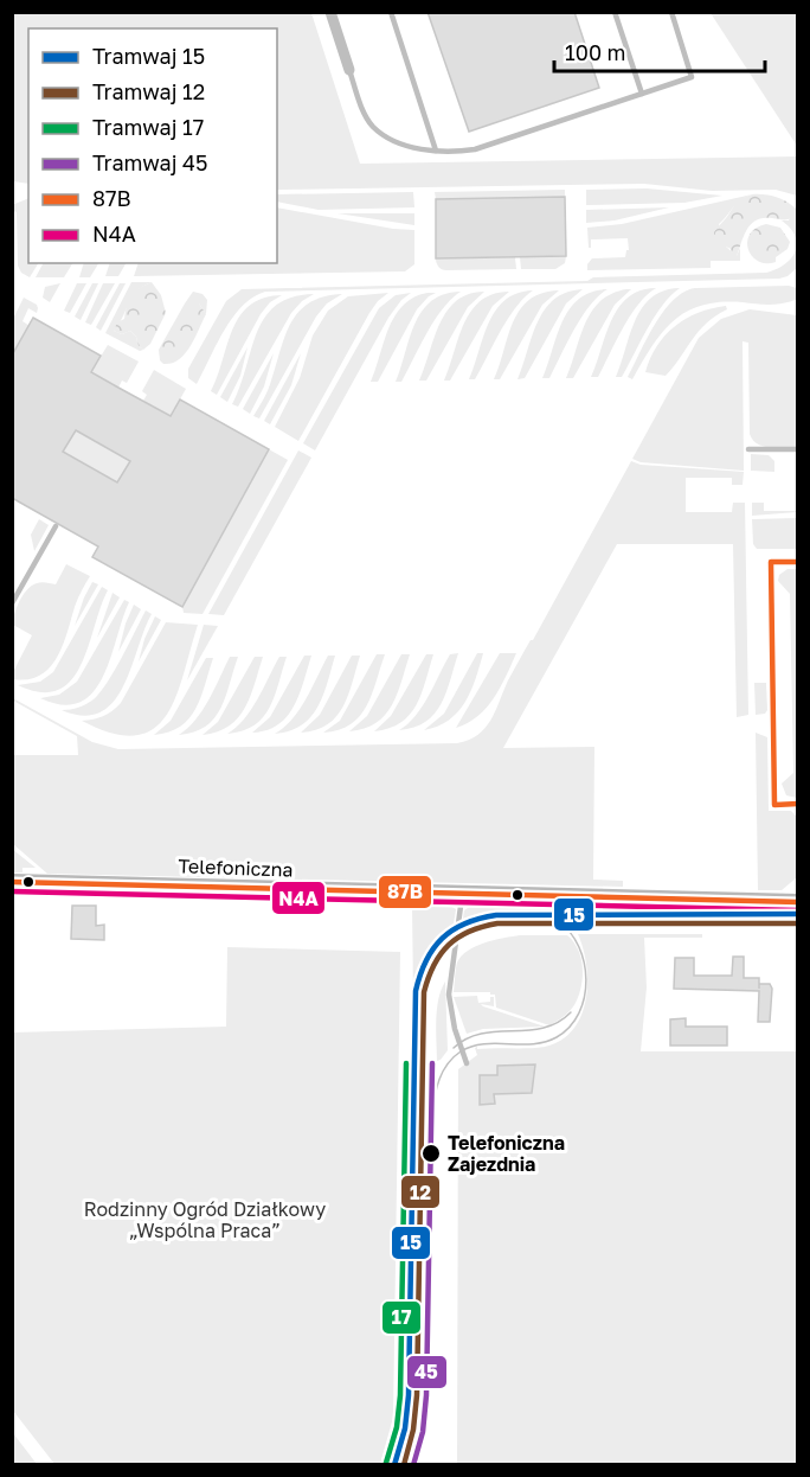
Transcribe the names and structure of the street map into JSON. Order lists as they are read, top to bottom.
{
  "streets": {
    "street": ["Telefoniczna"]
  },
  "parks": ["Rodzinny Ogród Działkowy „Wspólna Praca”"],
  "places": ["Telefoniczna Zajezdnia"],
  "lines": [
    "transit line 87B",
    "transit line N4A",
    "tram line 15",
    "tram line 12",
    "tram line 17",
    "tram line 45"
  ],
  "legend": [
    "Tramwaj 15",
    "Tramwaj 12",
    "Tramwaj 17",
    "Tramwaj 45",
    "87B",
    "N4A"
  ],
  "scale_bar": "100 m"
}
